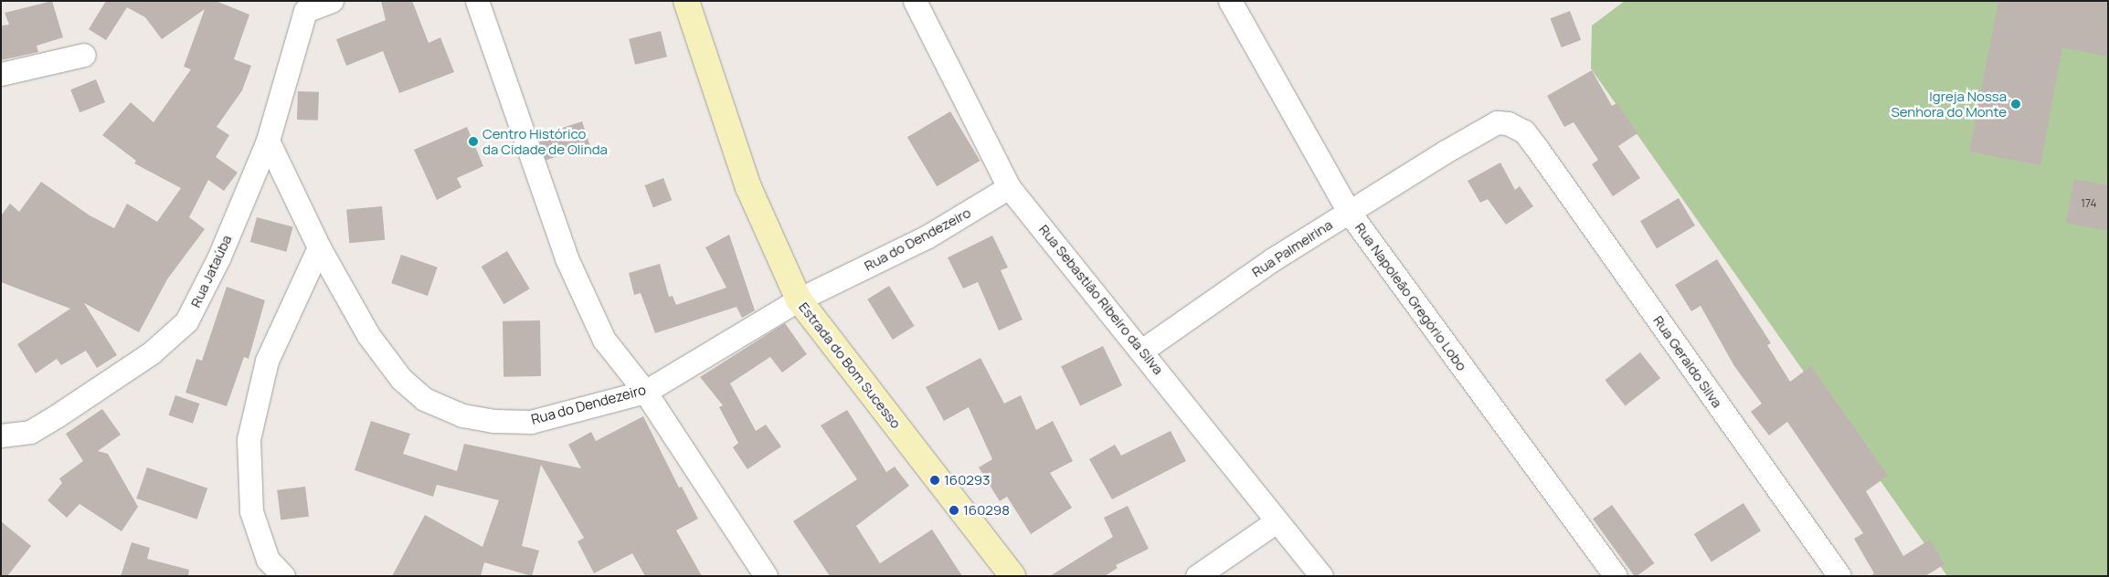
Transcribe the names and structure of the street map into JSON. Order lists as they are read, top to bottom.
{
  "streets": {
    "street": [
      "Rua do Dendezeiro",
      "Rua Palmeirina",
      "Rua Jataúba",
      "Rua Napoleão Gregório Lobo",
      "Rua Sebastião Ribeiro da Silva",
      "Rua Geraldo Silva",
      "Estrada do Bom Sucesso"
    ]
  },
  "crossings": [
    ["Rua do Dendezeiro", "Rua Jataúba"],
    ["Rua do Dendezeiro", "Rua Sebastião Ribeiro da Silva"],
    ["Rua do Dendezeiro", "Estrada do Bom Sucesso"],
    ["Rua Palmeirina", "Rua Napoleão Gregório Lobo"],
    ["Rua Palmeirina", "Rua Sebastião Ribeiro da Silva"],
    ["Rua Palmeirina", "Rua Geraldo Silva"]
  ],
  "places": [
    "Igreja Nossa Senhora do Monte",
    "Centro Histórico da Cidade de Olinda",
    "160293",
    "160298"
  ],
  "house_numbers": ["174"]
}
